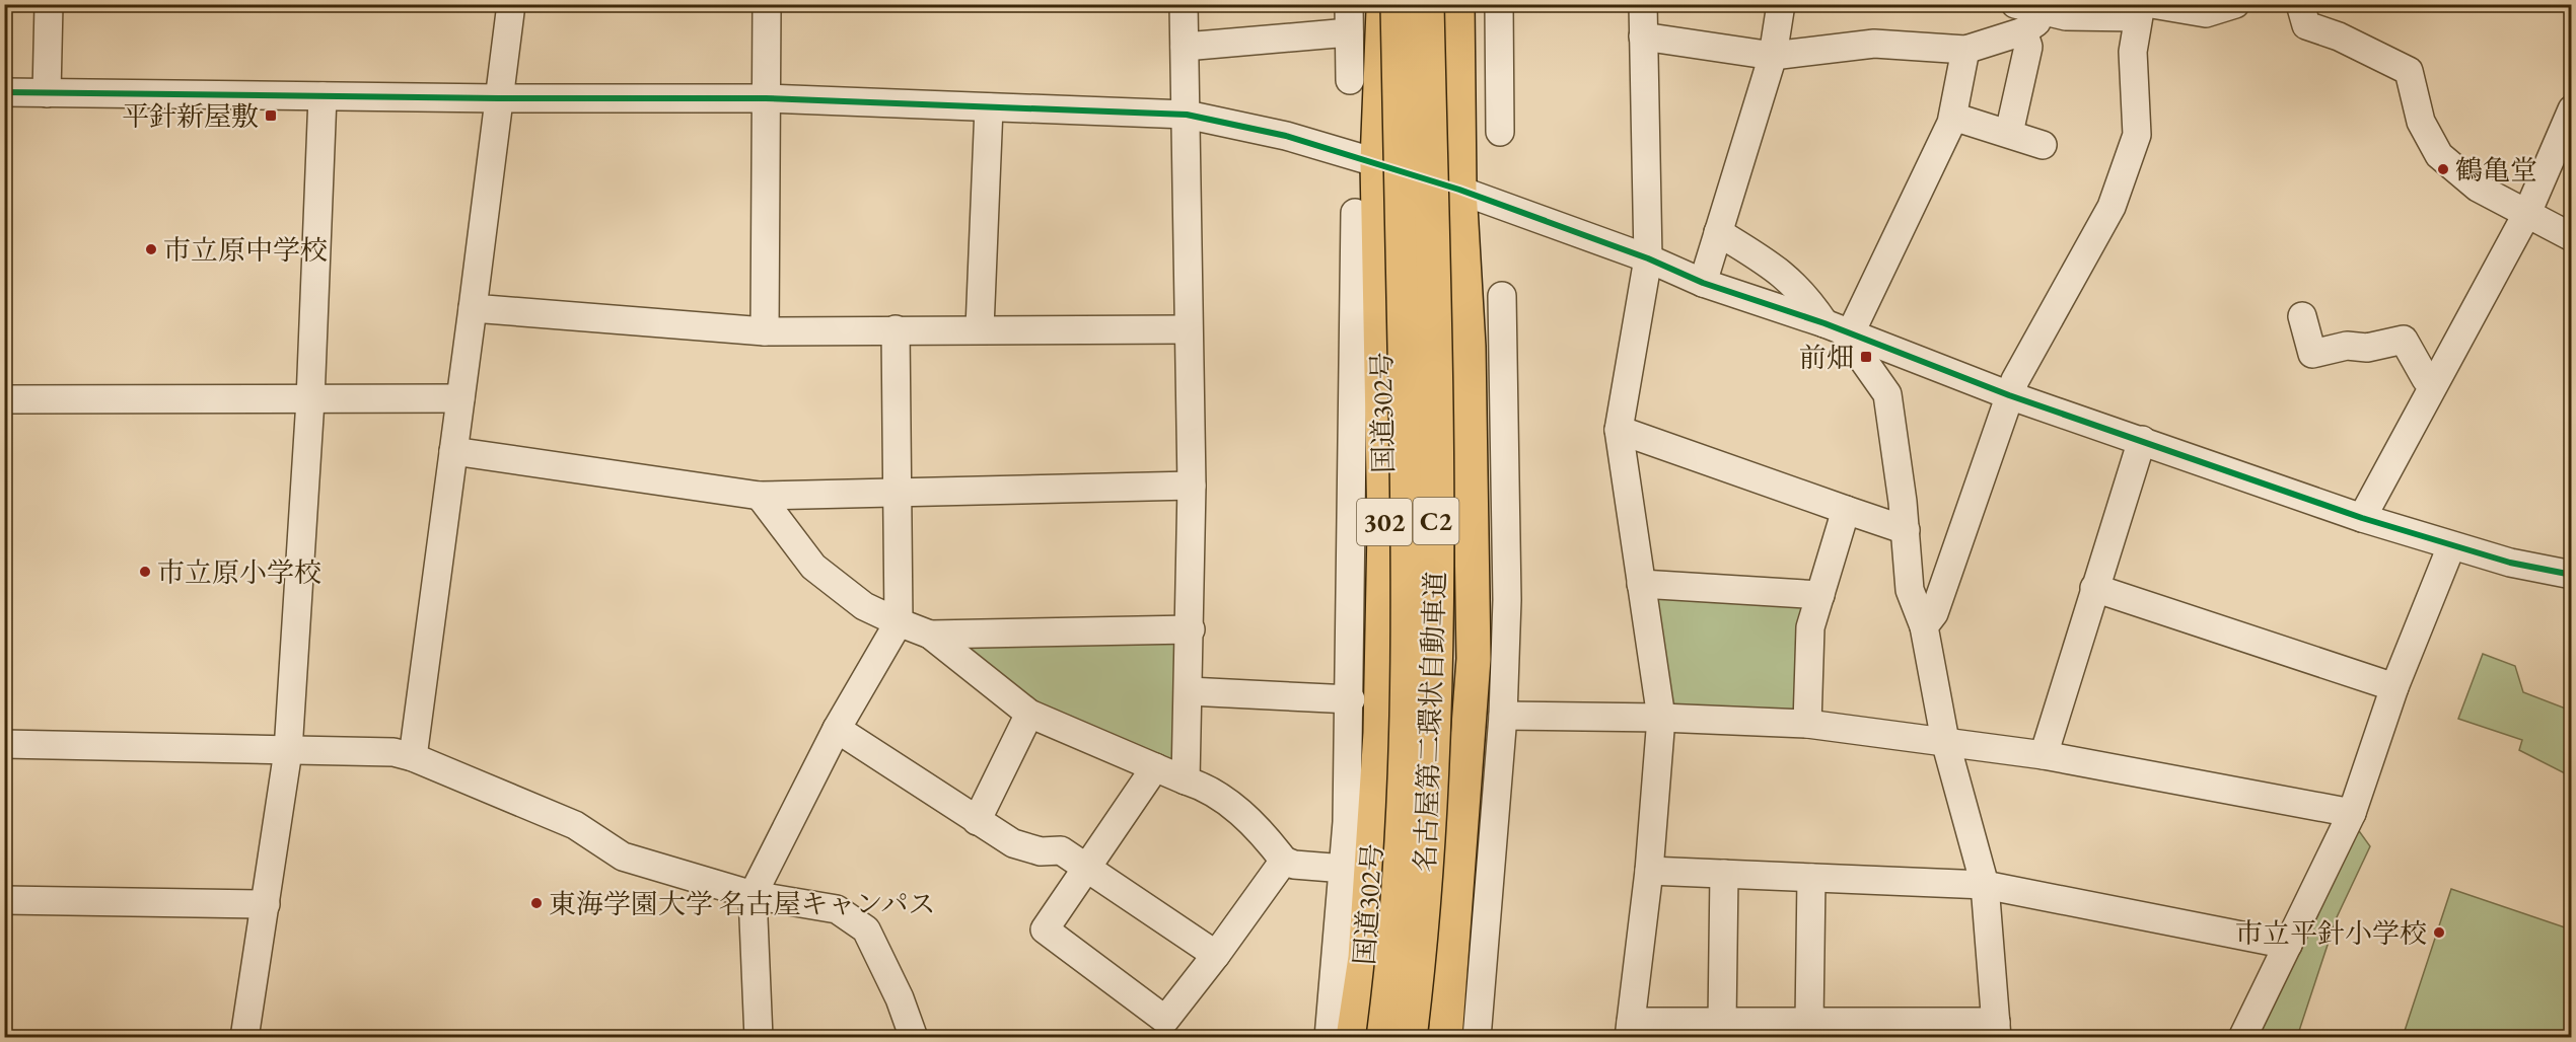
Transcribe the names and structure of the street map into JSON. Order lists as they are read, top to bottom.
{
  "streets": {
    "highway": [
      "国道302号",
      "C2",
      "302",
      "名古屋第二環状自動車道"
    ]
  },
  "crossings": [
    ["国道302号", "名古屋第二環状自動車道"]
  ],
  "places": {
    "transit": ["平針新屋敷", "前畑"],
    "other": [
      "鶴亀堂",
      "市立原中学校",
      "市立原小学校",
      "東海学園大学 名古屋キャンパス",
      "市立平針小学校"
    ]
  }
}
